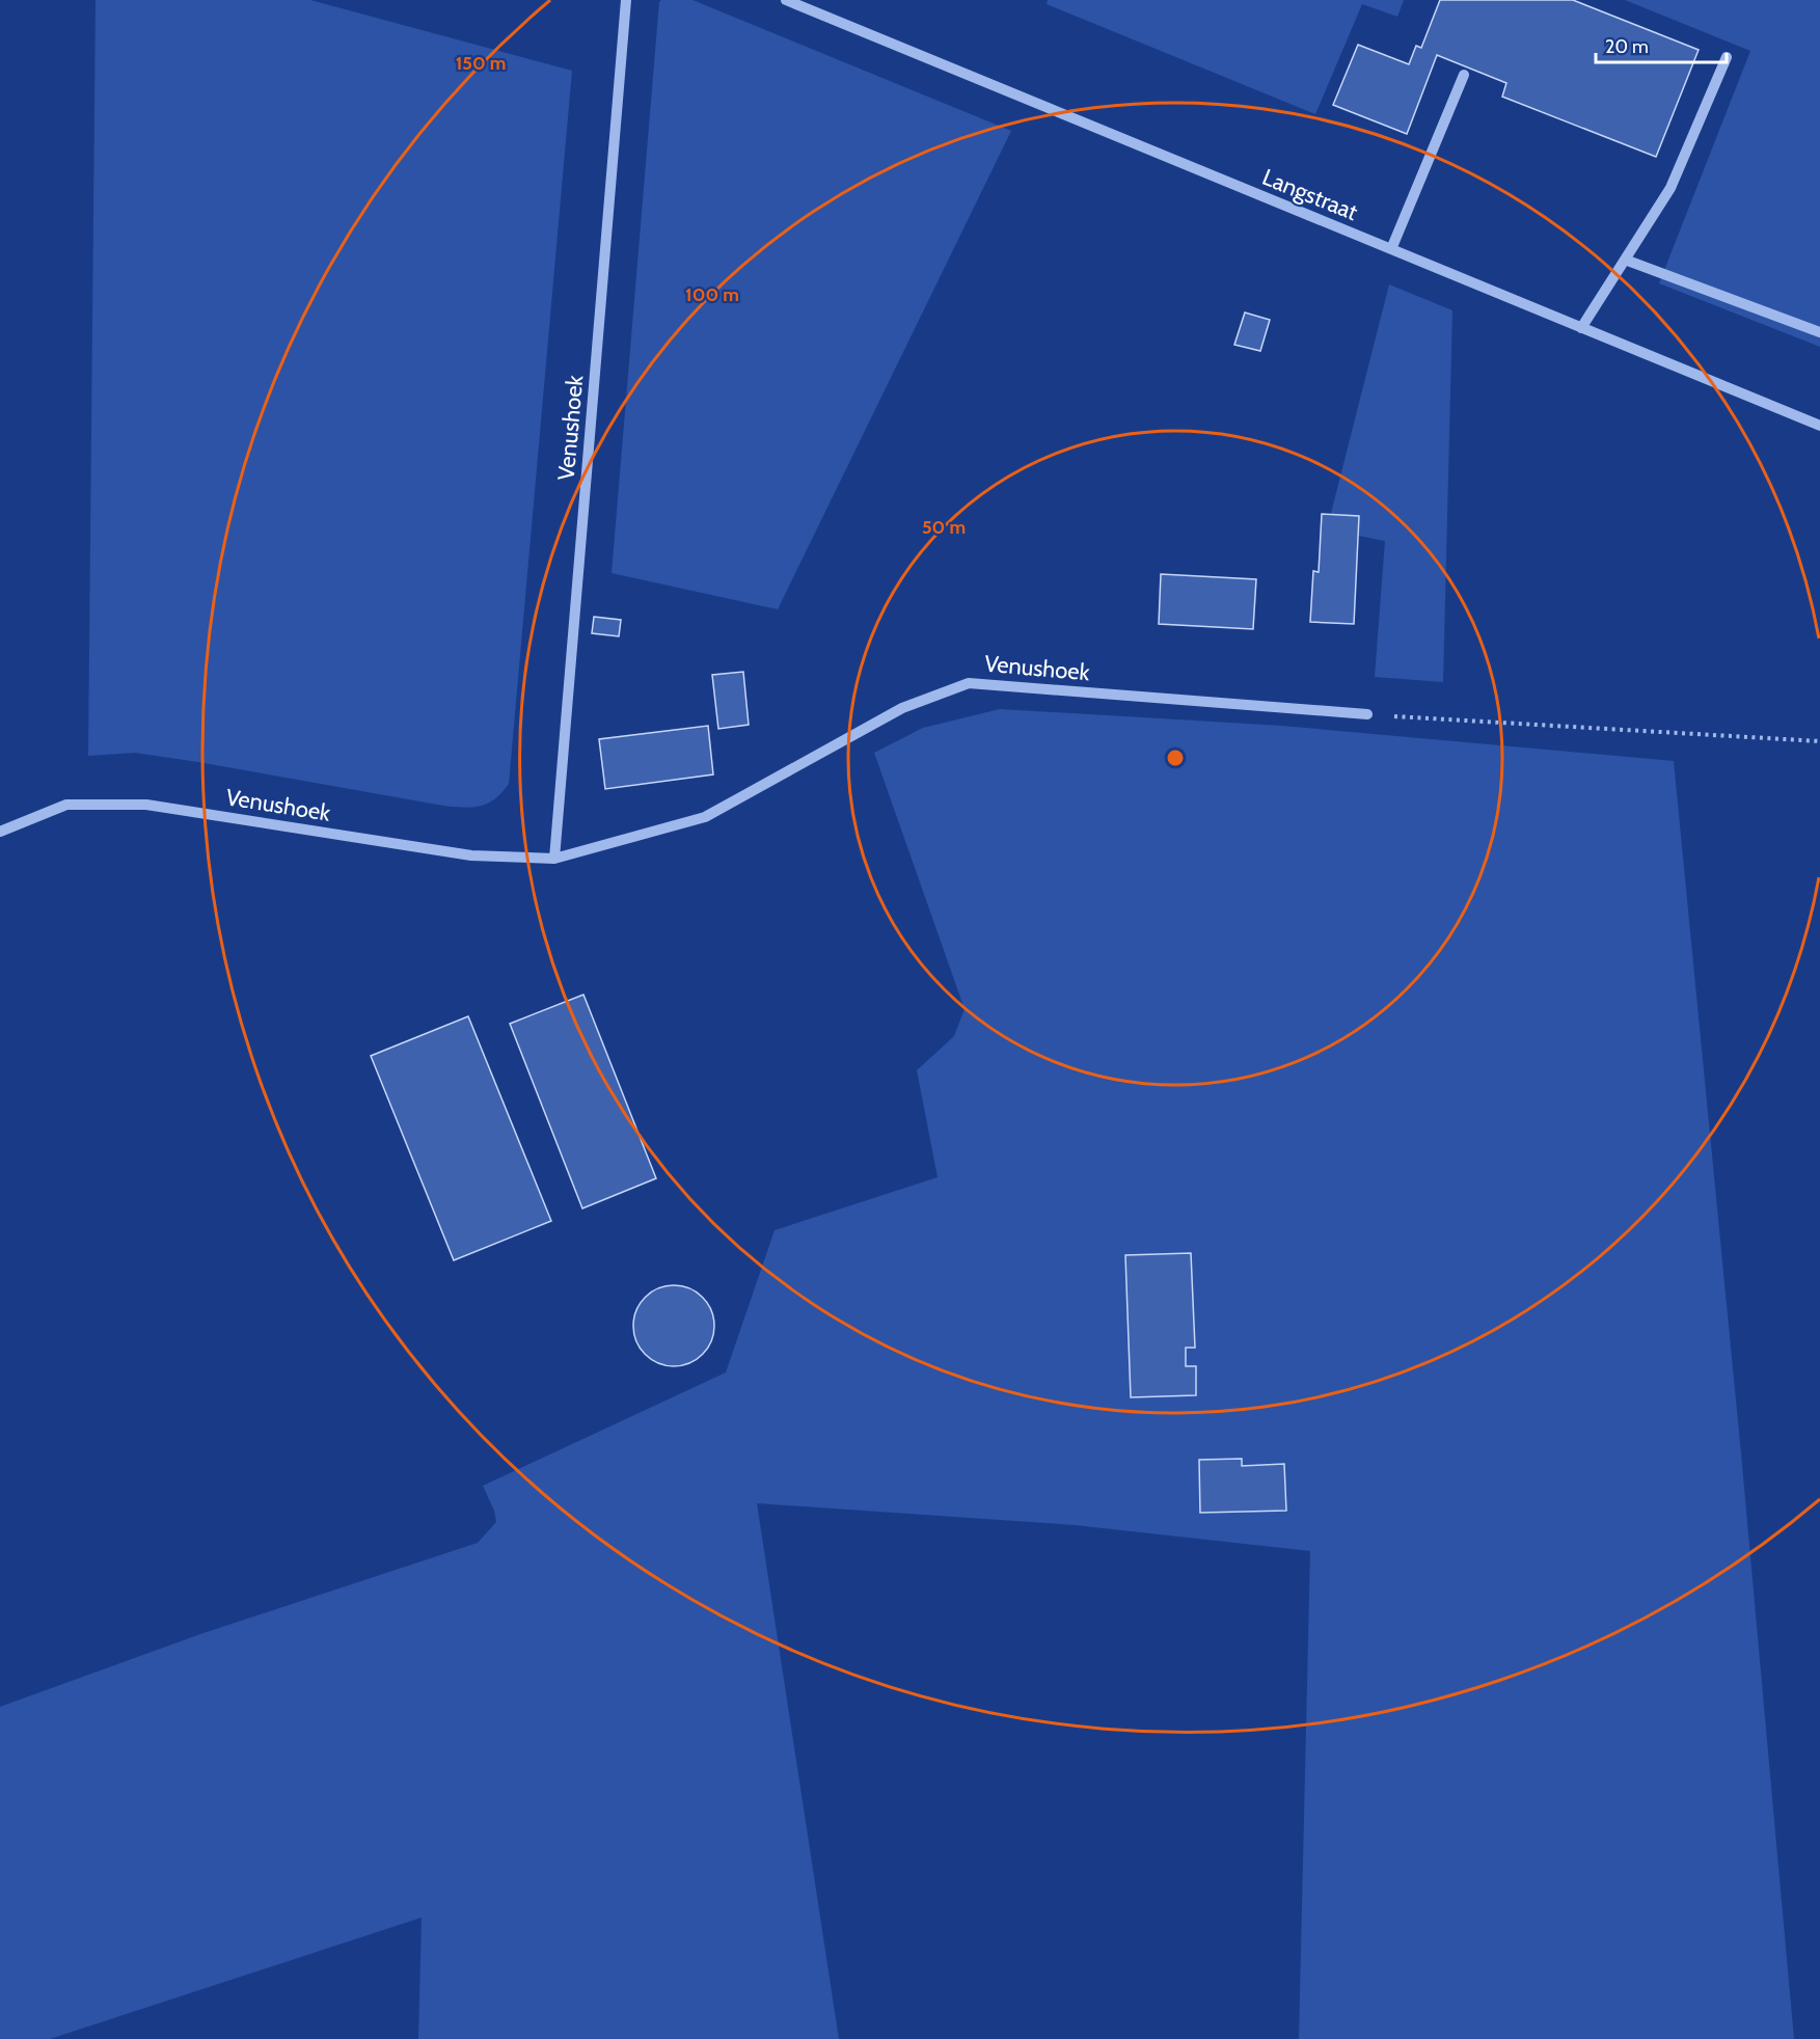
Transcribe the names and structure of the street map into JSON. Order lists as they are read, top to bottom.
{
  "streets": {
    "street": ["Langstraat", "Venushoek"]
  },
  "scale_bar": "20 m",
  "rings": ["150 m", "100 m", "50 m"]
}
